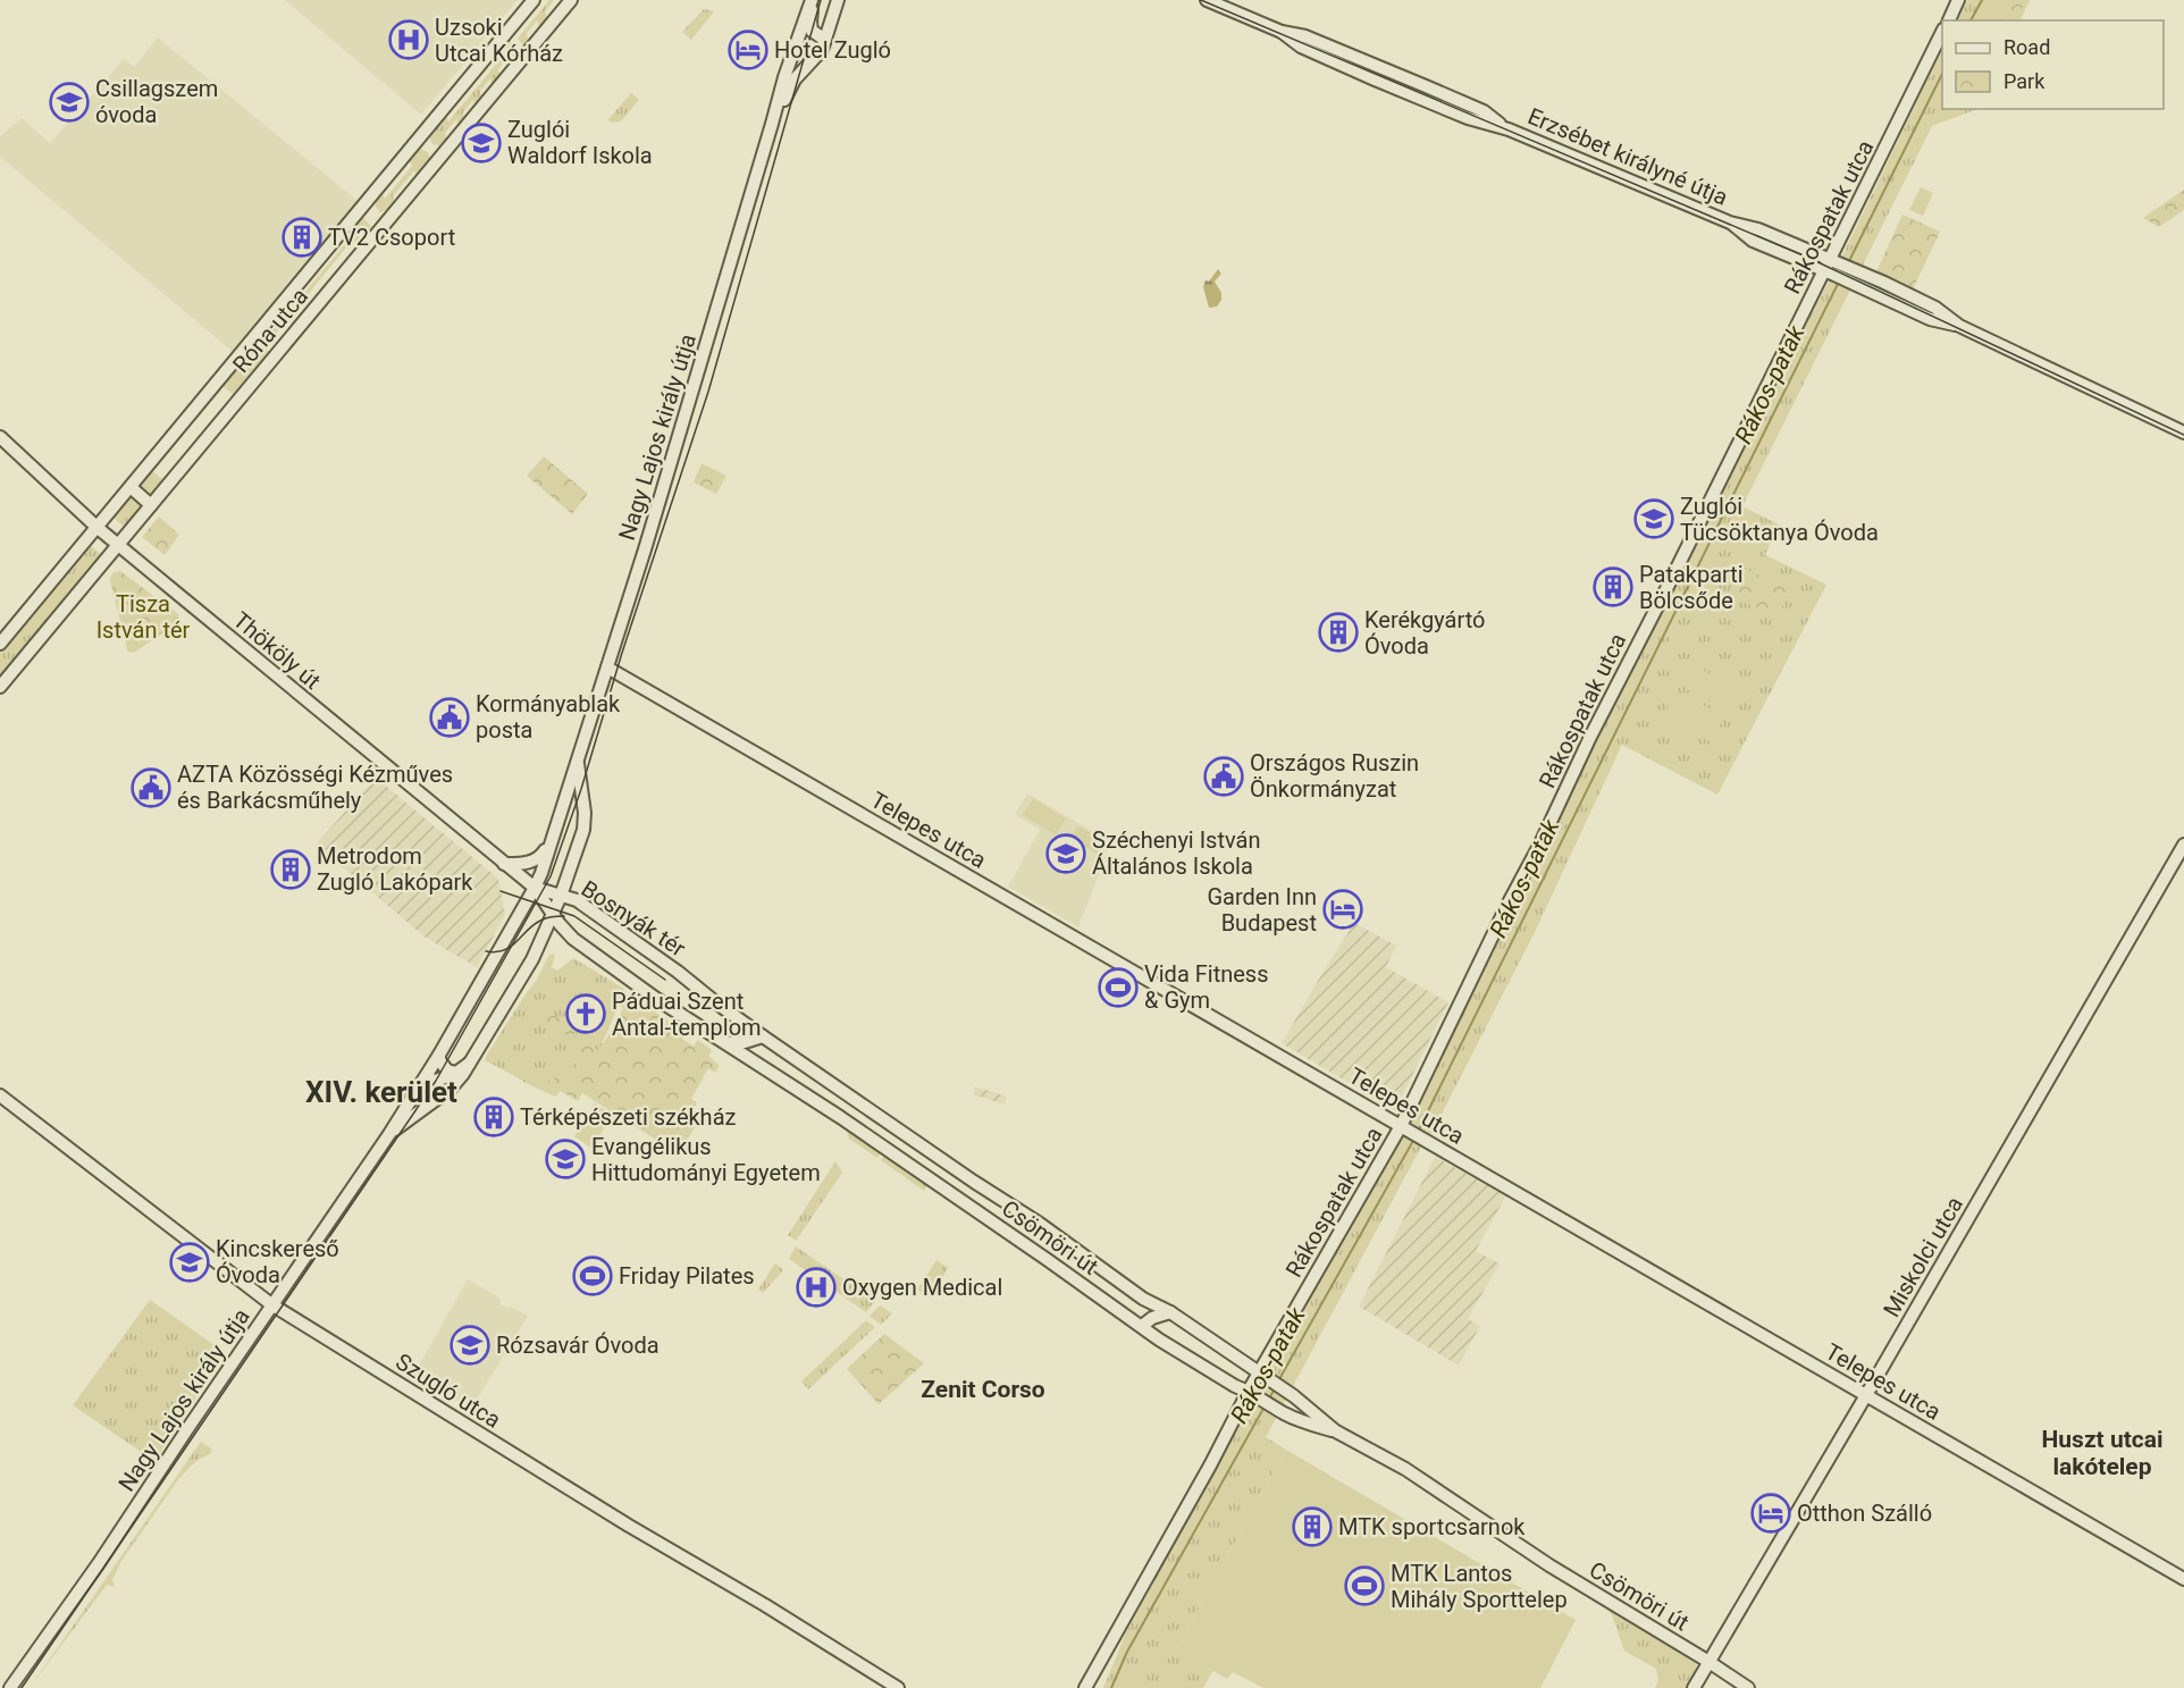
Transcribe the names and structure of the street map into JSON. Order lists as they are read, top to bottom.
{
  "streets": {
    "street": [
      "Erzsébet királyné útja",
      "Rákospatak utca",
      "Róna utca",
      "Nagy Lajos király útja",
      "Thököly út",
      "Telepes utca",
      "Bosnyák tér",
      "Csömöri út",
      "Miskolci utca",
      "Szugló utca"
    ]
  },
  "crossings": [
    ["Erzsébet királyné útja", "Rákospatak utca"],
    ["Rákospatak utca", "Telepes utca"],
    ["Rákospatak utca", "Csömöri út"],
    ["Róna utca", "Thököly út"],
    ["Nagy Lajos király útja", "Thököly út"],
    ["Nagy Lajos király útja", "Telepes utca"],
    ["Nagy Lajos király útja", "Bosnyák tér"],
    ["Nagy Lajos király útja", "Szugló utca"],
    ["Thököly út", "Bosnyák tér"],
    ["Telepes utca", "Miskolci utca"],
    ["Bosnyák tér", "Csömöri út"],
    ["Csömöri út", "Miskolci utca"]
  ],
  "districts": ["XIV. kerület", "Zenit Corso", "Huszt utcai lakótelep"],
  "water": ["Rákos-patak"],
  "parks": ["Tisza István tér"],
  "places": {
    "hospital": ["Uzsoki Utcai Kórház", "Oxygen Medical"],
    "hotel": ["Hotel Zugló", "Garden Inn Budapest", "Otthon Szálló"],
    "school or university": [
      "Csillagszem óvoda",
      "Zuglói Waldorf Iskola",
      "Zuglói Tücsöktanya Óvoda",
      "Széchenyi István Általános Iskola",
      "Evangélikus Hittudományi Egyetem",
      "Kincskereső Óvoda",
      "Rózsavár Óvoda"
    ],
    "building": [
      "TV2 Csoport",
      "Patakparti Bölcsőde",
      "Kerékgyártó Óvoda",
      "Metrodom Zugló Lakópark",
      "Térképészeti székház",
      "MTK sportcsarnok"
    ],
    "public building": ["Kormányablak posta", "Országos Ruszin Önkormányzat", "AZTA Közösségi Kézműves és Barkácsműhely"],
    "sports": ["Vida Fitness & Gym", "Friday Pilates", "MTK Lantos Mihály Sporttelep"],
    "church": ["Páduai Szent Antal-templom"]
  },
  "legend": ["Road", "Park"]
}
